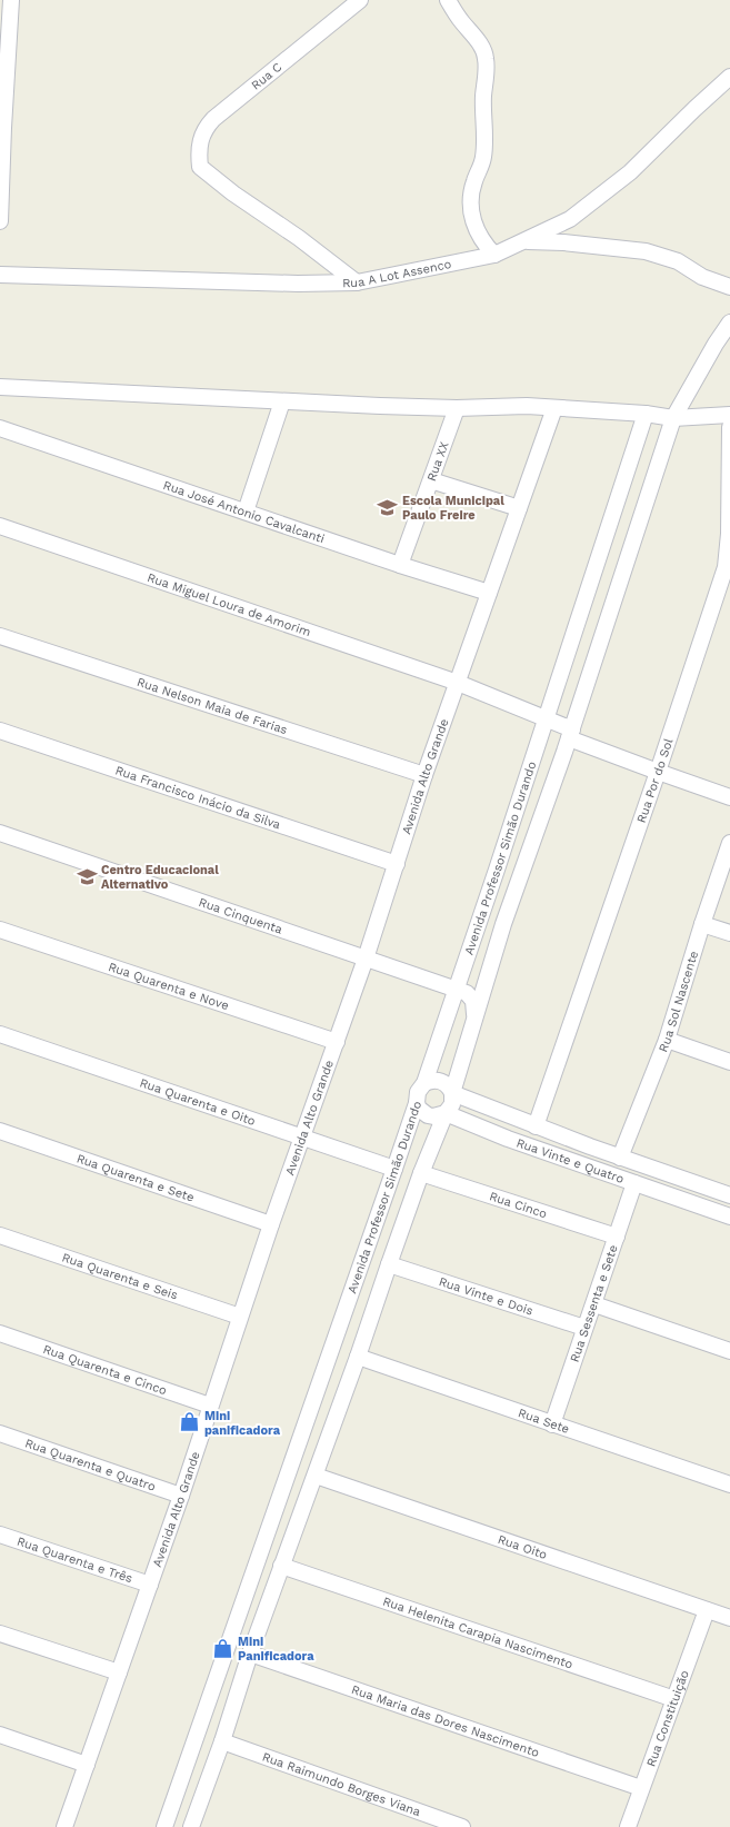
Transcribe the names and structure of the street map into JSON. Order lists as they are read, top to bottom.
{
  "streets": {
    "street": [
      "Rua C",
      "Rua A Lot Assenco",
      "Rua XX",
      "Rua José Antonio Cavalcanti",
      "Rua Miguel Loura de Amorim",
      "Rua Nelson Maia de Farias",
      "Avenida Alto Grande",
      "Rua Por do Sol",
      "Rua Francisco Inácio da Silva",
      "Avenida Professor Simão Durando",
      "Rua Cinquenta",
      "Rua Quarenta e Nove",
      "Rua Sol Nascente",
      "Rua Quarenta e Oito",
      "Rua Vinte e Quatro",
      "Rua Quarenta e Sete",
      "Rua Cinco",
      "Rua Quarenta e Seis",
      "Rua Vinte e Dois",
      "Rua Sessenta e Sete",
      "Rua Quarenta e Cinco",
      "Rua Sete",
      "Rua Quarenta e Quatro",
      "Rua Oito",
      "Rua Quarenta e Três",
      "Rua Helenita Carapia Nascimento",
      "Rua Constituição",
      "Rua Maria das Dores Nascimento",
      "Rua Raimundo Borges Viana"
    ]
  },
  "crossings": [
    ["Rua C", "Rua A Lot Assenco"],
    ["Rua XX", "Rua José Antonio Cavalcanti"],
    ["Rua José Antonio Cavalcanti", "Avenida Alto Grande"],
    ["Rua Miguel Loura de Amorim", "Avenida Alto Grande"],
    ["Rua Miguel Loura de Amorim", "Rua Por do Sol"],
    ["Rua Miguel Loura de Amorim", "Avenida Professor Simão Durando"],
    ["Rua Nelson Maia de Farias", "Avenida Alto Grande"],
    ["Avenida Alto Grande", "Rua Francisco Inácio da Silva"],
    ["Avenida Alto Grande", "Rua Cinquenta"],
    ["Avenida Alto Grande", "Rua Quarenta e Nove"],
    ["Avenida Alto Grande", "Rua Quarenta e Oito"],
    ["Avenida Alto Grande", "Rua Quarenta e Sete"],
    ["Avenida Alto Grande", "Rua Quarenta e Seis"],
    ["Avenida Alto Grande", "Rua Quarenta e Cinco"],
    ["Avenida Alto Grande", "Rua Quarenta e Quatro"],
    ["Avenida Alto Grande", "Rua Quarenta e Três"],
    ["Rua Por do Sol", "Rua Vinte e Quatro"],
    ["Avenida Professor Simão Durando", "Rua Cinquenta"],
    ["Avenida Professor Simão Durando", "Rua Quarenta e Oito"],
    ["Avenida Professor Simão Durando", "Rua Vinte e Quatro"],
    ["Avenida Professor Simão Durando", "Rua Cinco"],
    ["Avenida Professor Simão Durando", "Rua Vinte e Dois"],
    ["Avenida Professor Simão Durando", "Rua Sete"],
    ["Avenida Professor Simão Durando", "Rua Oito"],
    ["Avenida Professor Simão Durando", "Rua Helenita Carapia Nascimento"],
    ["Avenida Professor Simão Durando", "Rua Maria das Dores Nascimento"],
    ["Avenida Professor Simão Durando", "Rua Raimundo Borges Viana"],
    ["Rua Sol Nascente", "Rua Vinte e Quatro"],
    ["Rua Vinte e Quatro", "Rua Sessenta e Sete"],
    ["Rua Cinco", "Rua Sessenta e Sete"],
    ["Rua Vinte e Dois", "Rua Sessenta e Sete"],
    ["Rua Sessenta e Sete", "Rua Sete"],
    ["Rua Oito", "Rua Constituição"],
    ["Rua Helenita Carapia Nascimento", "Rua Constituição"],
    ["Rua Constituição", "Rua Maria das Dores Nascimento"]
  ],
  "places": {
    "school or university": ["Escola Municipal Paulo Freire", "Centro Educacional Alternativo"],
    "shop": ["Mini panificadora", "Mini Panificadora"]
  }
}
